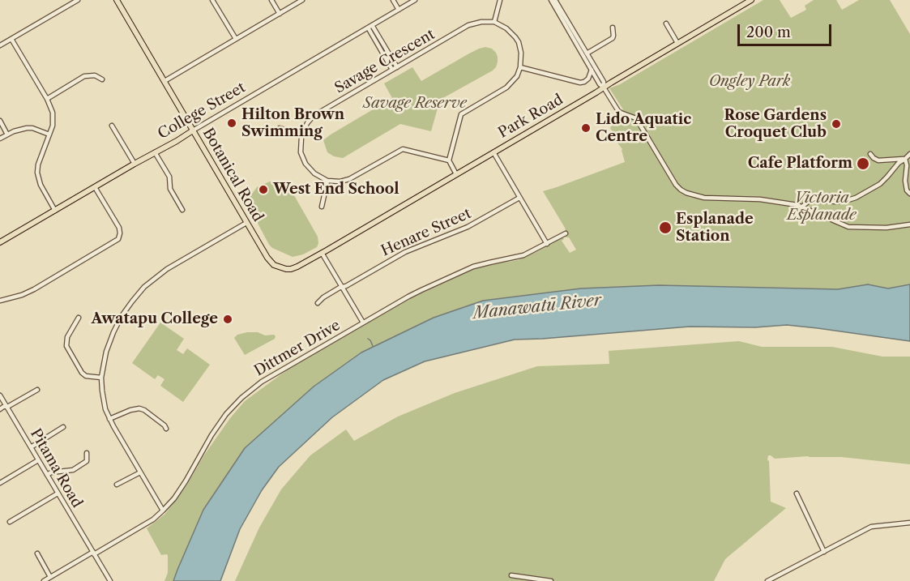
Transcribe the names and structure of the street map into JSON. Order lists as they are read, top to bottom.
{
  "streets": {
    "main road": ["College Street", "Park Road", "Botanical Road"],
    "street": [
      "Savage Crescent",
      "Henare Street",
      "Dittmer Drive",
      "Pitama Road"
    ]
  },
  "crossings": [
    ["College Street", "Botanical Road"],
    ["Park Road", "Botanical Road"],
    ["Dittmer Drive", "Pitama Road"]
  ],
  "water": ["Manawatū River"],
  "parks": ["Ongley Park", "Savage Reserve", "Victoria Esplanade"],
  "places": [
    "Hilton Brown Swimming",
    "Rose Gardens Croquet Club",
    "Lido Aquatic Centre",
    "Cafe Platform",
    "West End School",
    "Esplanade Station",
    "Awatapu College"
  ],
  "scale_bar": "200 m"
}
